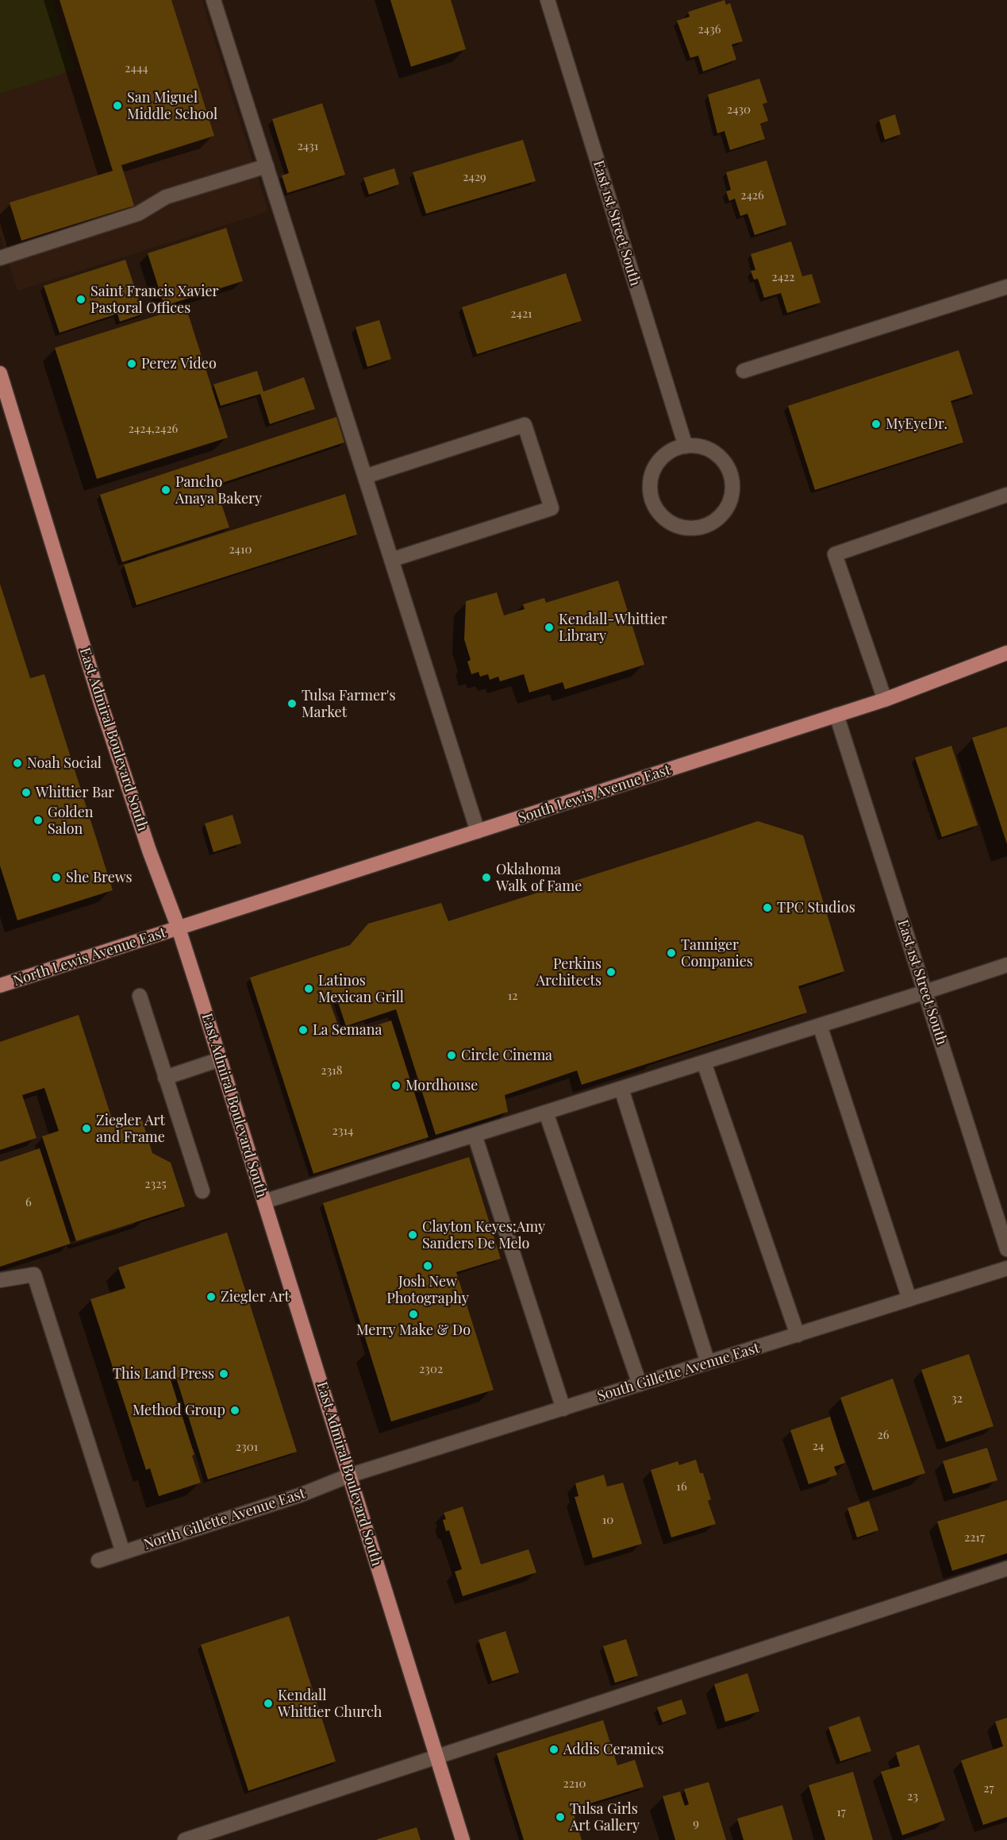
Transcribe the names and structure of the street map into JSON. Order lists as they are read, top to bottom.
{
  "streets": {
    "main road": ["East Admiral Boulevard South", "South Lewis Avenue East", "North Lewis Avenue East"],
    "street": ["East 1st Street South", "South Gillette Avenue East", "North Gillette Avenue East"]
  },
  "crossings": [
    ["East 1st Street South", "South Lewis Avenue East"],
    ["East Admiral Boulevard South", "South Lewis Avenue East"],
    ["East Admiral Boulevard South", "North Lewis Avenue East"],
    ["East Admiral Boulevard South", "South Gillette Avenue East"],
    ["East Admiral Boulevard South", "North Gillette Avenue East"],
    ["South Lewis Avenue East", "North Lewis Avenue East"],
    ["South Gillette Avenue East", "North Gillette Avenue East"]
  ],
  "places": [
    "San Miguel Middle School",
    "Saint Francis Xavier Pastoral Offices",
    "Perez Video",
    "MyEyeDr.",
    "Pancho Anaya Bakery",
    "Kendall-Whittier Library",
    "Tulsa Farmer's Market",
    "Noah Social",
    "Whittier Bar",
    "Golden Salon",
    "She Brews",
    "Oklahoma Walk of Fame",
    "TPC Studios",
    "Tanniger Companies",
    "Perkins Architects",
    "Latinos Mexican Grill",
    "La Semana",
    "Circle Cinema",
    "Mordhouse",
    "Ziegler Art and Frame",
    "Clayton Keyes;Amy Sanders De Melo",
    "Josh New Photography",
    "Ziegler Art",
    "Merry Make & Do",
    "This Land Press",
    "Method Group",
    "Kendall Whittier Church",
    "Addis Ceramics",
    "Tulsa Girls Art Gallery"
  ],
  "house_numbers": [
    "2436",
    "2444",
    "2430",
    "2431",
    "2429",
    "2426",
    "2422",
    "2421",
    "2424,2426",
    "2410",
    "12",
    "2318",
    "2314",
    "2325",
    "6",
    "2302",
    "32",
    "26",
    "24",
    "2301",
    "16",
    "10",
    "2217",
    "2210",
    "27",
    "23",
    "17",
    "9"
  ]
}
